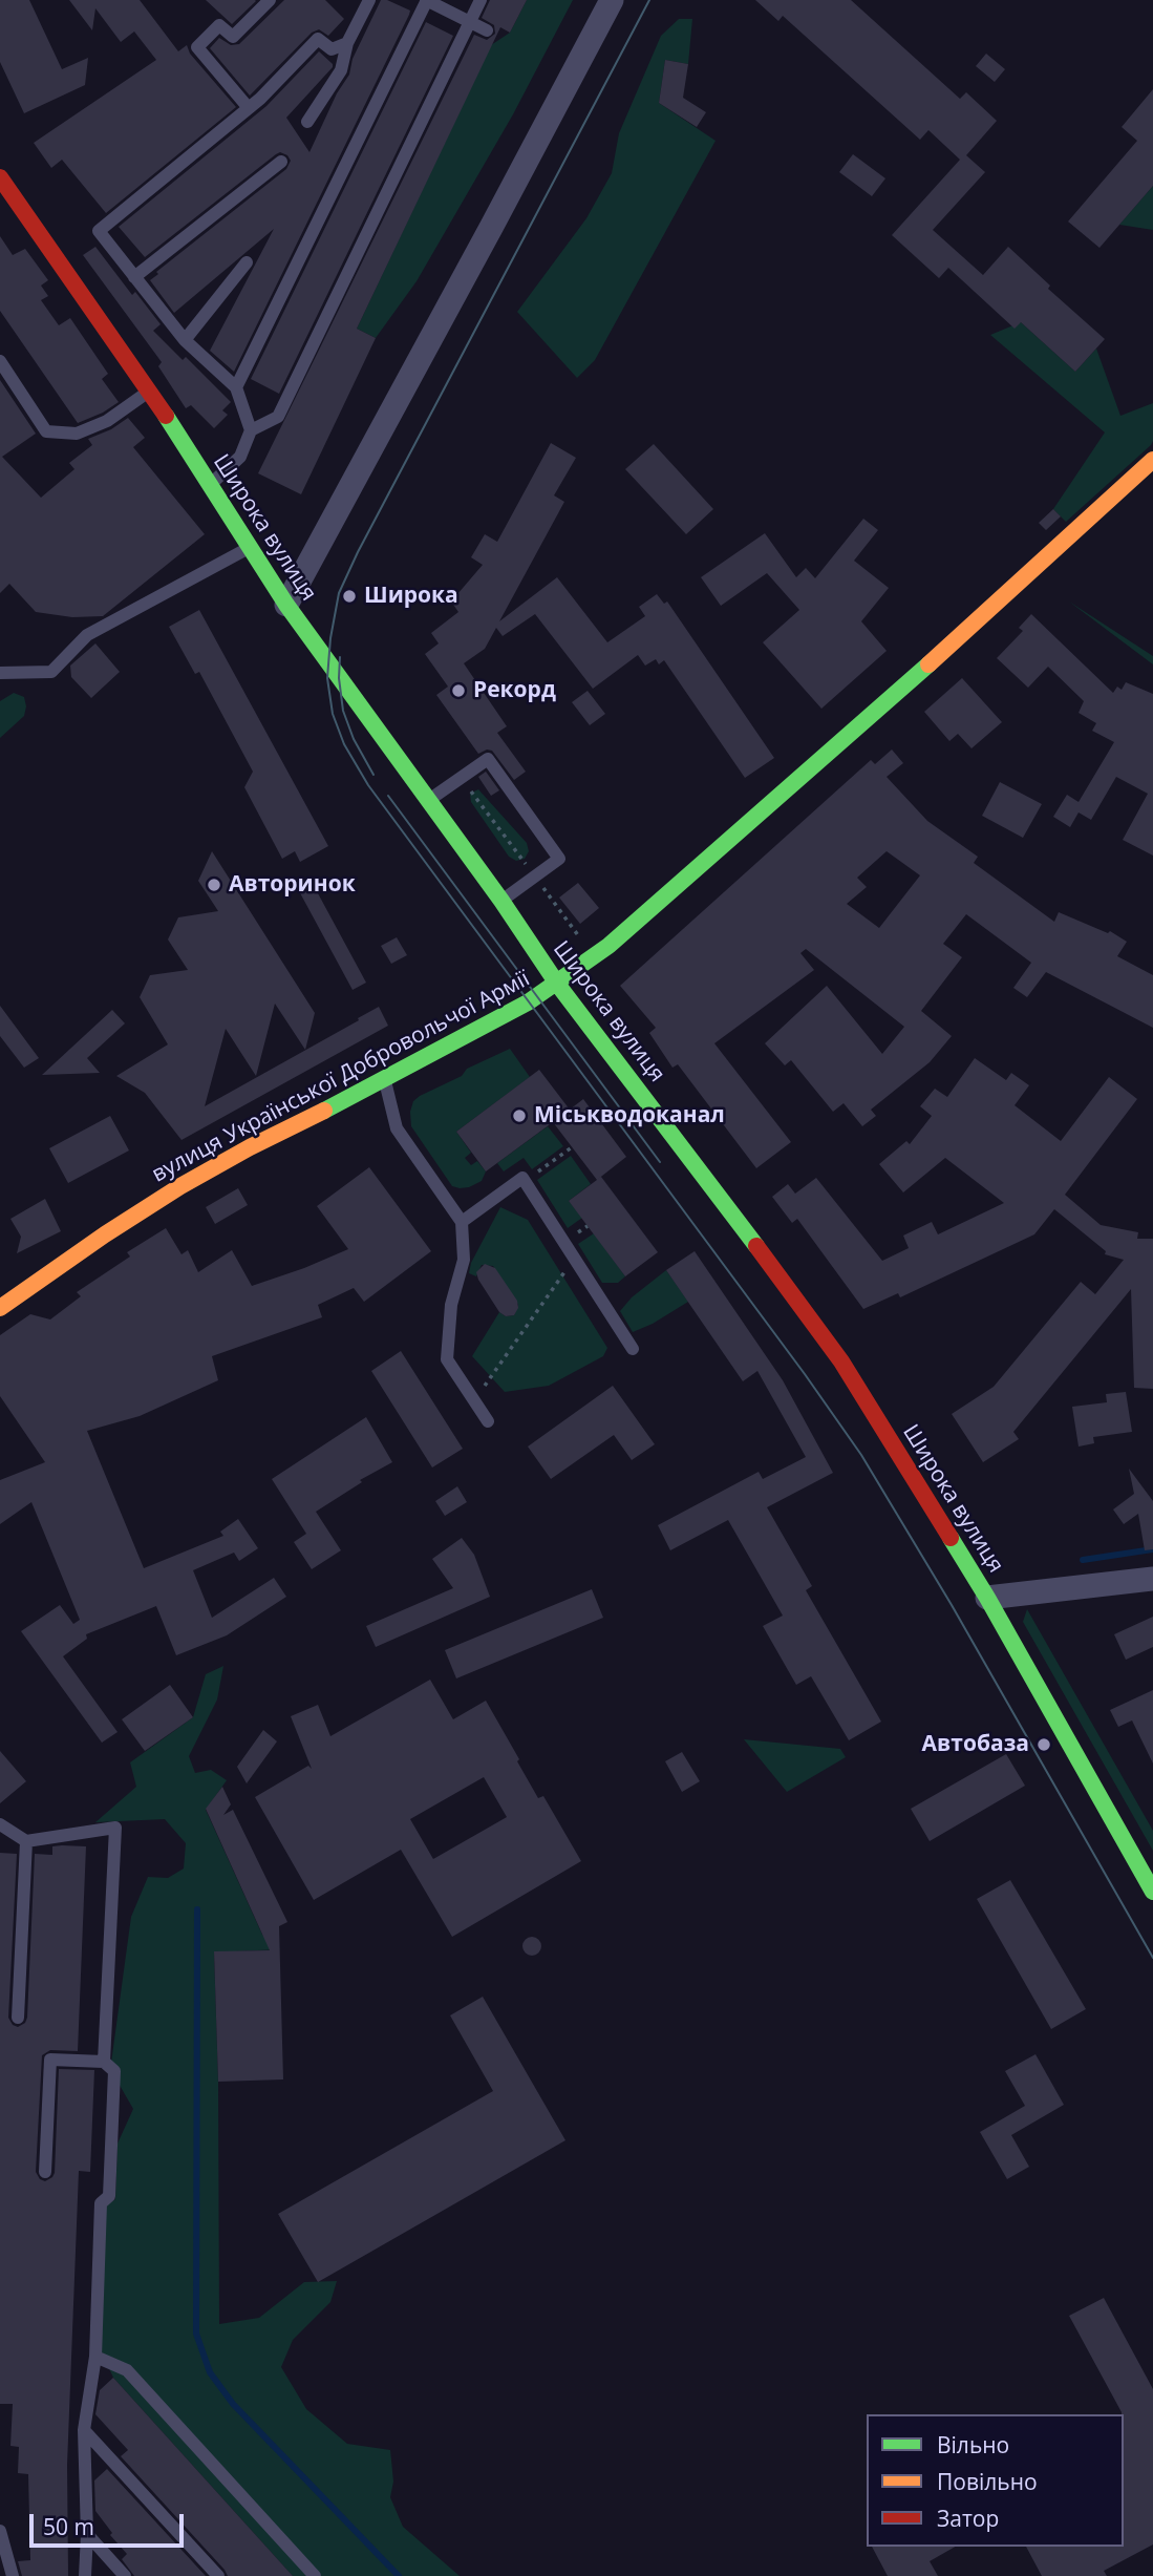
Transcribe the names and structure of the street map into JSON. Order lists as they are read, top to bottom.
{
  "streets": {
    "street": ["Широка вулиця", "вулиця Української Добровольчої Армії"]
  },
  "crossings": [
    ["Широка вулиця", "вулиця Української Добровольчої Армії"]
  ],
  "places": [
    "Широка",
    "Рекорд",
    "Авторинок",
    "Міськводоканал",
    "Автобаза"
  ],
  "legend": ["Вільно", "Повільно", "Затор"],
  "scale_bar": "50 m"
}
